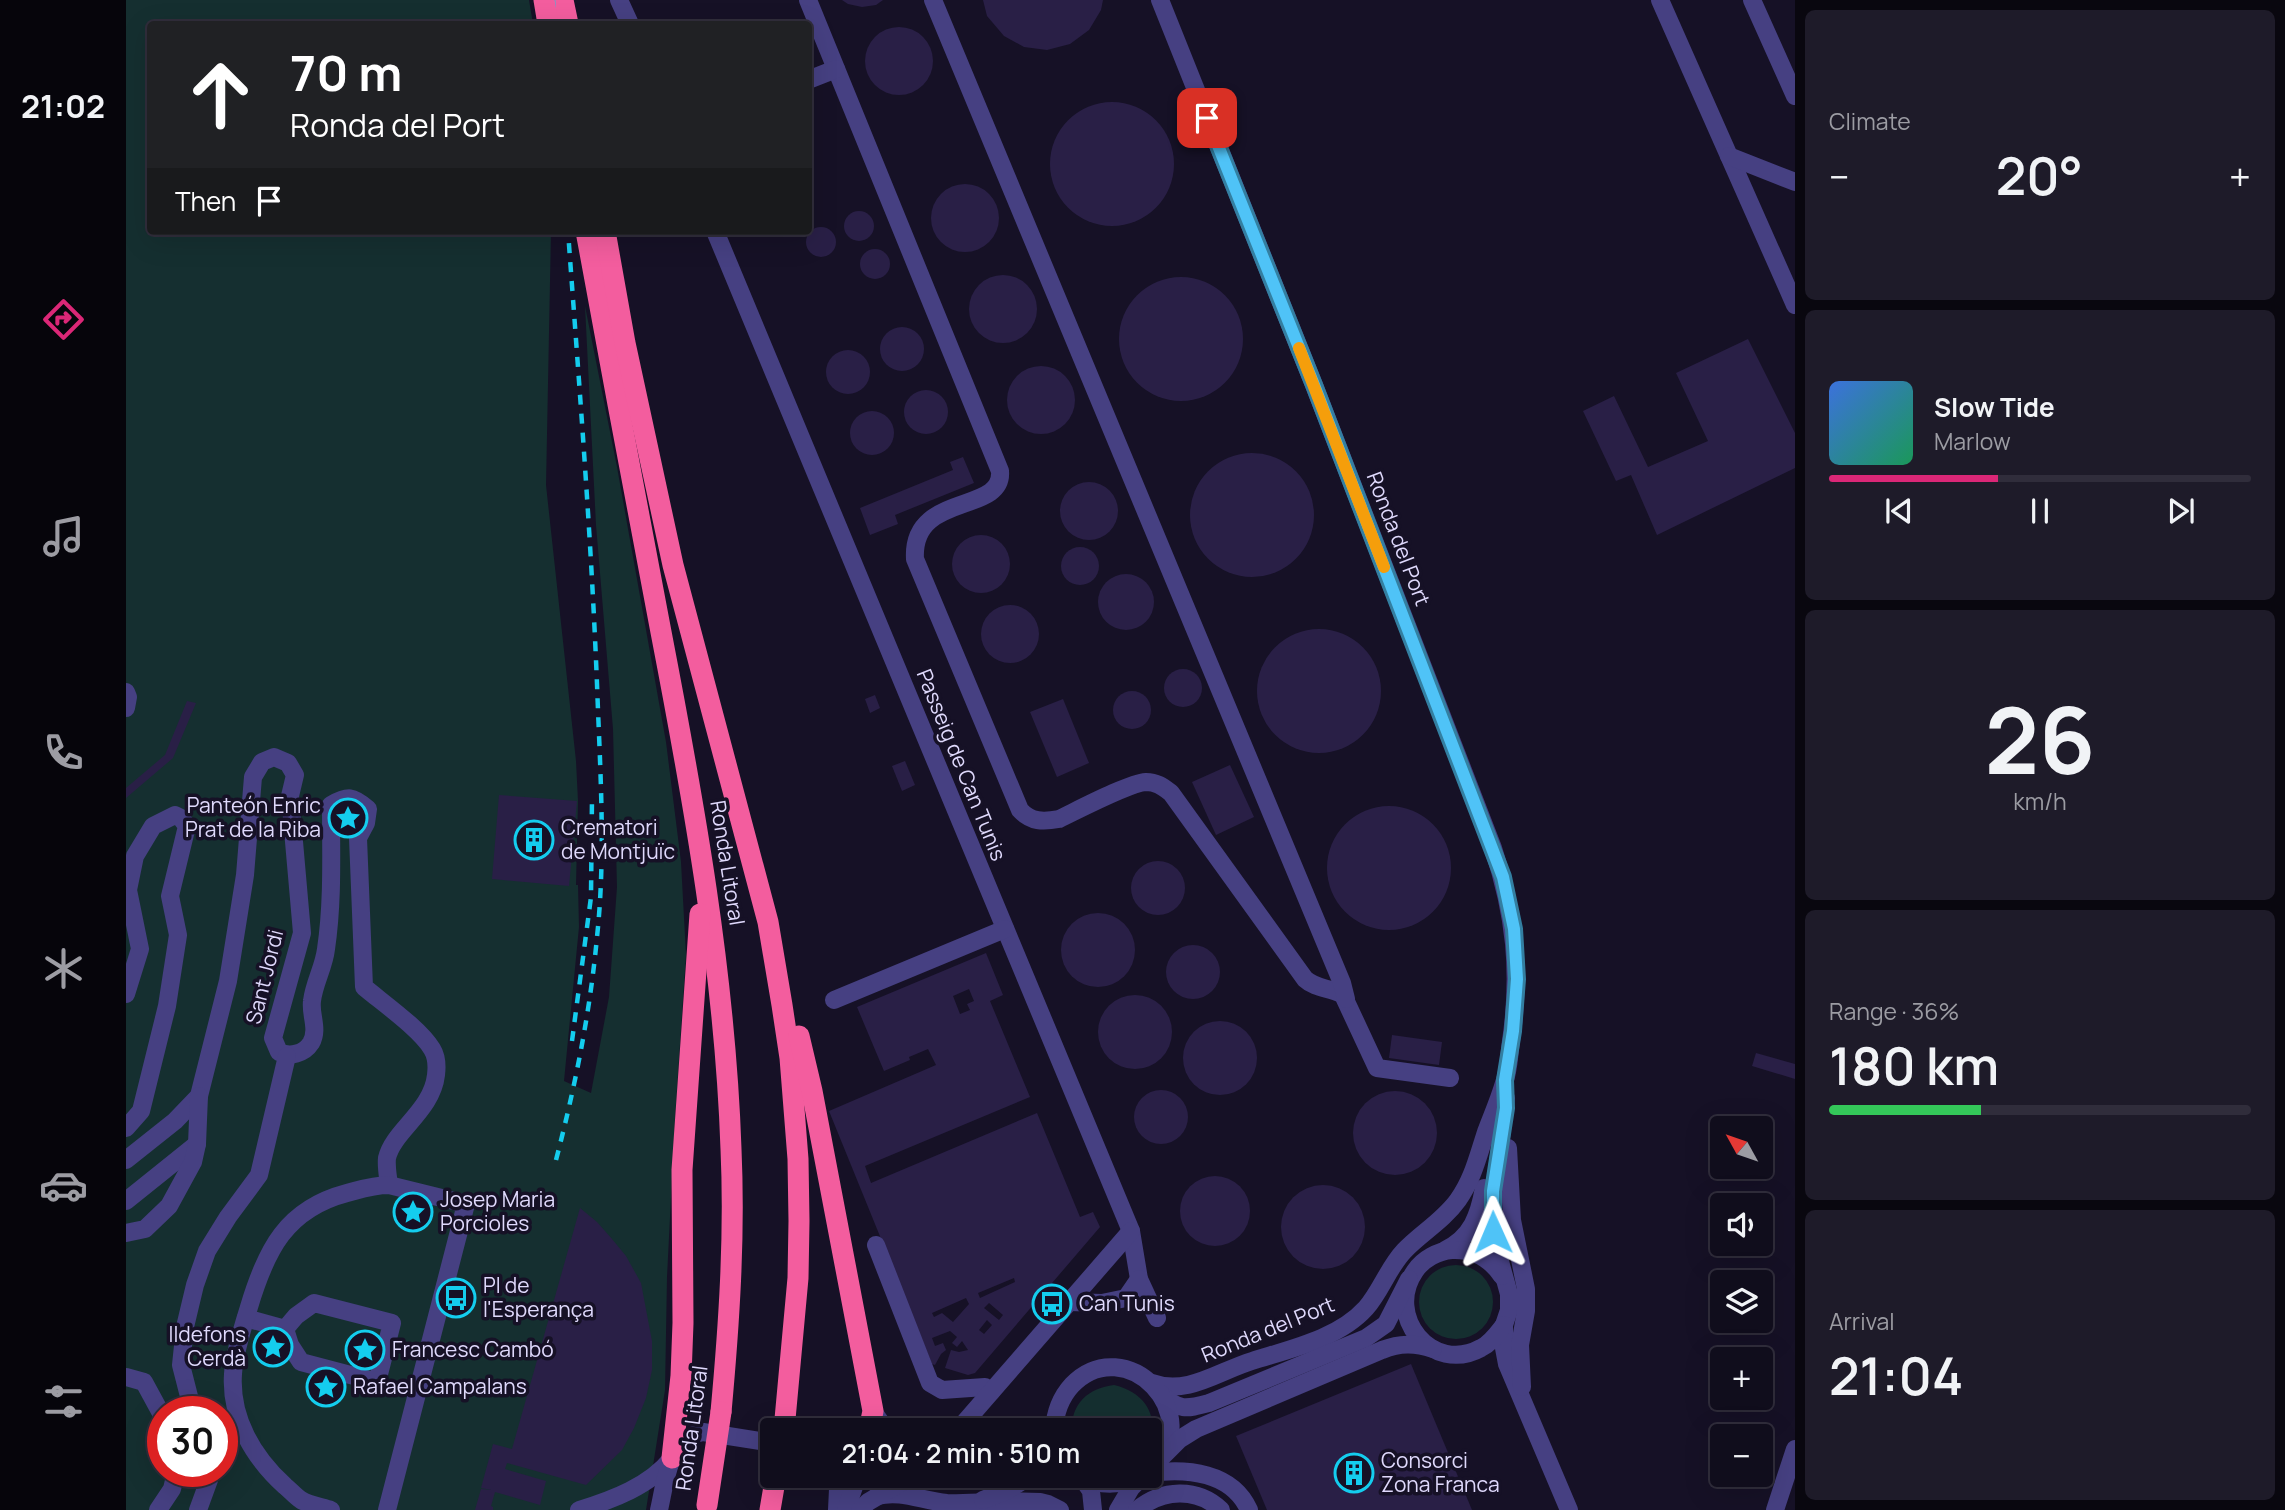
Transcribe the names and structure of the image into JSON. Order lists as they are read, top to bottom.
{
  "streets": {
    "highway": ["Ronda Litoral"],
    "street": ["Ronda del Port", "Passeig de Can Tunis", "Sant Jordi"]
  },
  "places": {
    "place": [
      "Panteón Enric Prat de la Riba",
      "Josep Maria Porcioles",
      "Ildefons Cerdà",
      "Francesc Cambó",
      "Rafael Campalans"
    ],
    "building": ["Crematori de Montjuïc", "Consorci Zona Franca"],
    "bus stop": ["Pl de l'Esperança", "Can Tunis"]
  },
  "north": "top left",
  "page": {
    "tabs": "21:02",
    "tile": [
      "Climate",
      ["26", "km/h"],
      ["Range · 36%", "180 km"],
      ["Arrival", "21:04"]
    ],
    "turn": ["70 m", "Ronda del Port"],
    "heat": ["−", "20°", "+"],
    "then": "Then",
    "song": ["Slow Tide", "Marlow"],
    "map_buttons": ["+", "−"],
    "limit": "30",
    "trip": "21:04 · 2 min · 510 m"
  }
}
